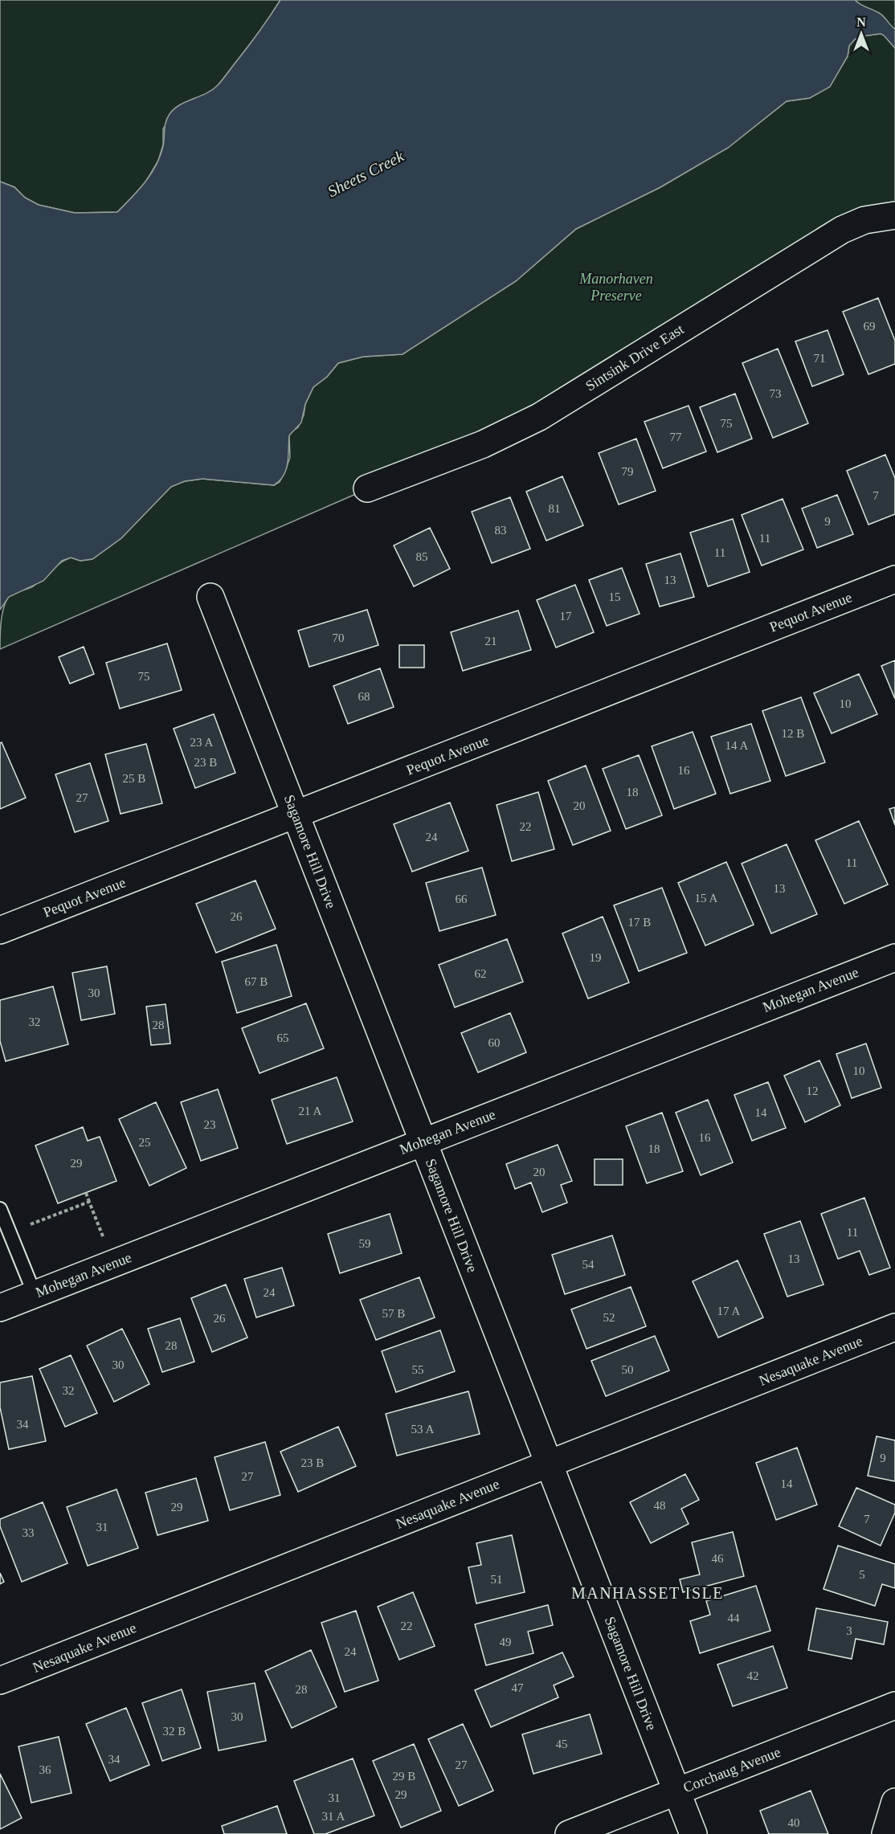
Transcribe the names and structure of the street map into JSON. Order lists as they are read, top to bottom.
{
  "streets": {
    "street": [
      "Sintsink Drive East",
      "Pequot Avenue",
      "Sagamore Hill Drive",
      "Mohegan Avenue",
      "Nesaquake Avenue",
      "Corchaug Avenue"
    ]
  },
  "crossings": [
    ["Pequot Avenue", "Sagamore Hill Drive"],
    ["Sagamore Hill Drive", "Mohegan Avenue"],
    ["Sagamore Hill Drive", "Nesaquake Avenue"],
    ["Sagamore Hill Drive", "Corchaug Avenue"]
  ],
  "districts": ["MANHASSET ISLE"],
  "water": ["Sheets Creek"],
  "parks": ["Manorhaven Preserve"],
  "house_numbers": [
    "69",
    "71",
    "73",
    "75",
    "77",
    "79",
    "7",
    "81",
    "9",
    "83",
    "11",
    "11",
    "85",
    "13",
    "15",
    "17",
    "70",
    "21",
    "75",
    "68",
    "10",
    "12 B",
    "23 A",
    "14 A",
    "23 B",
    "16",
    "25 B",
    "18",
    "27",
    "20",
    "22",
    "24",
    "11",
    "13",
    "15 A",
    "66",
    "26",
    "17 B",
    "19",
    "62",
    "67 B",
    "30",
    "32",
    "28",
    "65",
    "60",
    "10",
    "12",
    "21 A",
    "14",
    "23",
    "16",
    "25",
    "18",
    "29",
    "20",
    "11",
    "59",
    "13",
    "54",
    "24",
    "17 A",
    "57 B",
    "52",
    "26",
    "28",
    "30",
    "55",
    "50",
    "32",
    "34",
    "53 A",
    "9",
    "23 B",
    "27",
    "14",
    "48",
    "29",
    "7",
    "31",
    "33",
    "46",
    "5",
    "51",
    "44",
    "22",
    "3",
    "49",
    "24",
    "42",
    "47",
    "28",
    "30",
    "32 B",
    "45",
    "34",
    "27",
    "36",
    "29 B",
    "29",
    "31",
    "31 A",
    "40"
  ],
  "north": "top"
}
